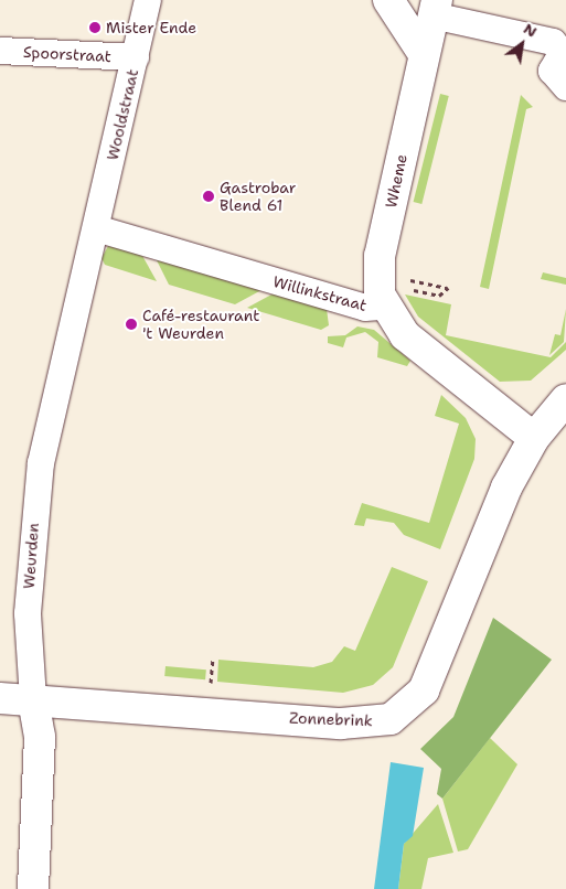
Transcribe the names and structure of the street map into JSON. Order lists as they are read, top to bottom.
{
  "streets": {
    "street": [
      "Spoorstraat",
      "Wooldstraat",
      "Wheme",
      "Willinkstraat",
      "Weurden",
      "Zonnebrink"
    ]
  },
  "crossings": [
    ["Spoorstraat", "Wooldstraat"],
    ["Wooldstraat", "Willinkstraat"],
    ["Wooldstraat", "Weurden"],
    ["Wheme", "Willinkstraat"],
    ["Willinkstraat", "Weurden"],
    ["Willinkstraat", "Zonnebrink"],
    ["Weurden", "Zonnebrink"]
  ],
  "places": ["Mister Ende", "Gastrobar Blend 61", "Café-restaurant 't Weurden"],
  "north": "top right"
}
